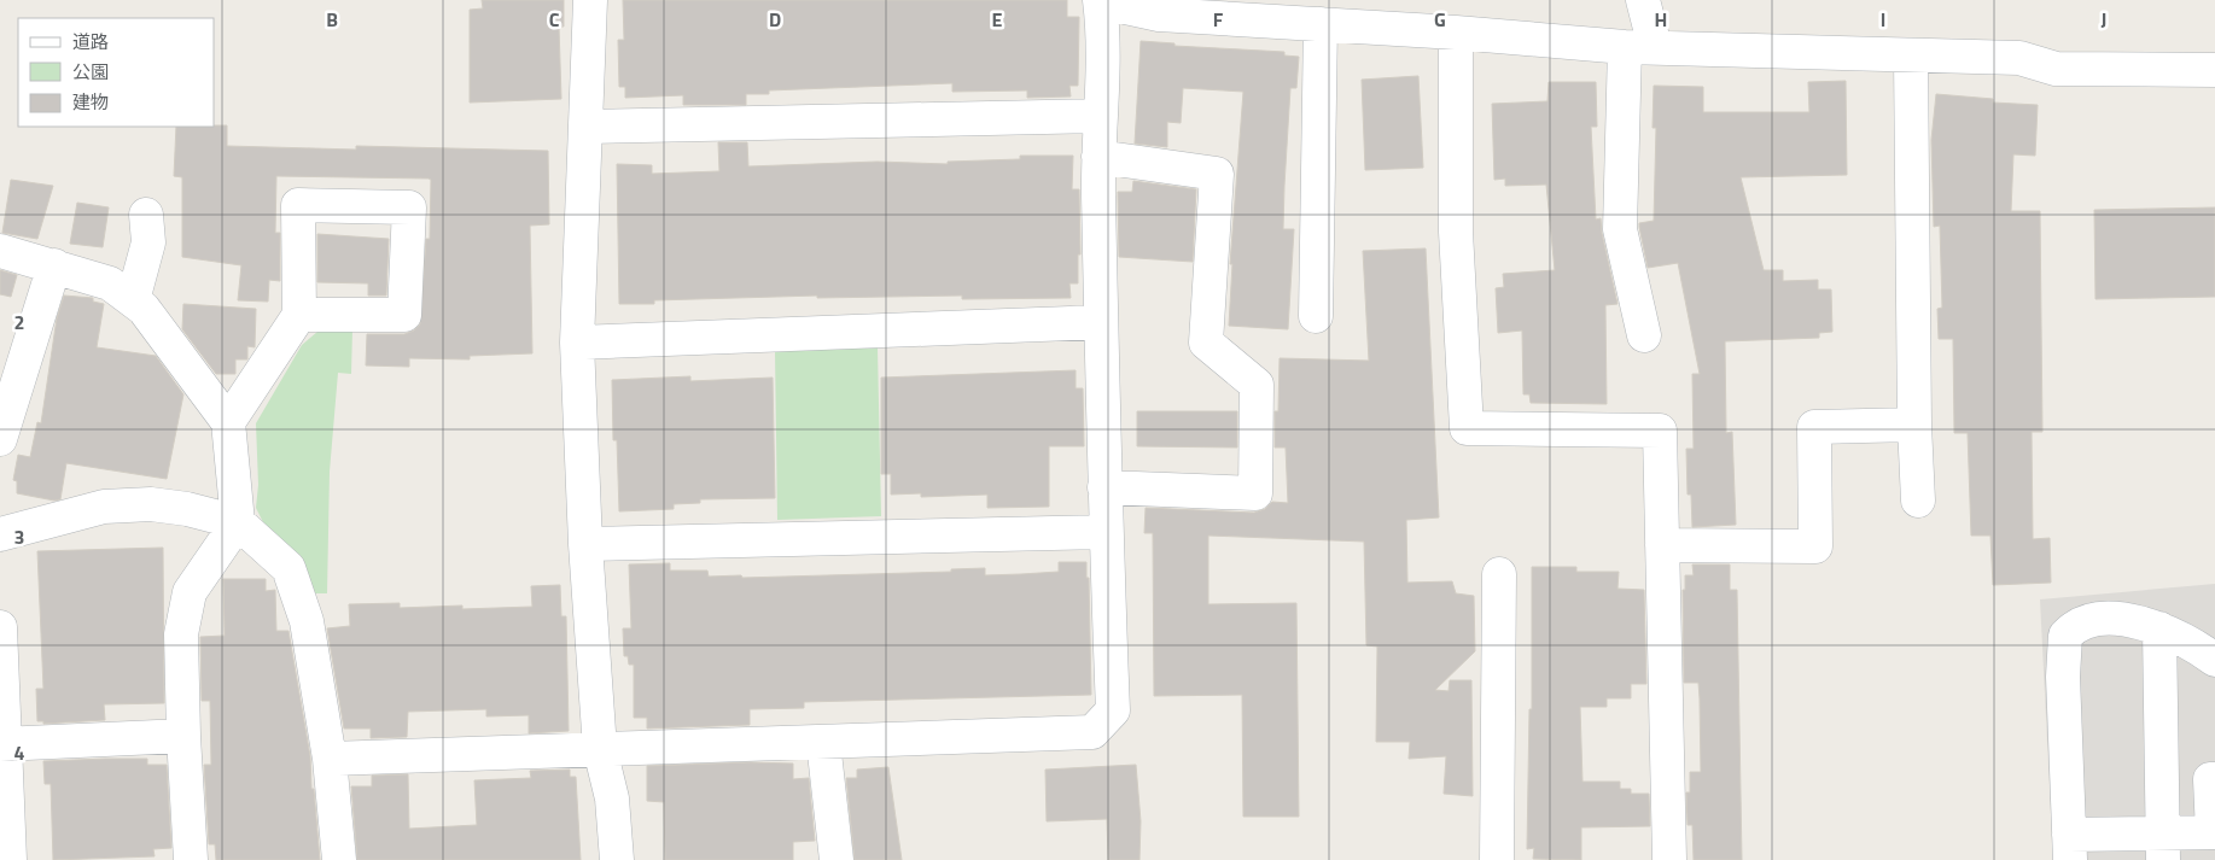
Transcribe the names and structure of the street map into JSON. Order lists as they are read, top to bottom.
{
  "legend": ["道路", "公園", "建物"],
  "grid": {
    "columns": [
      "B",
      "C",
      "D",
      "E",
      "F",
      "G",
      "H",
      "I",
      "J"
    ],
    "rows": ["2", "3", "4"]
  }
}
